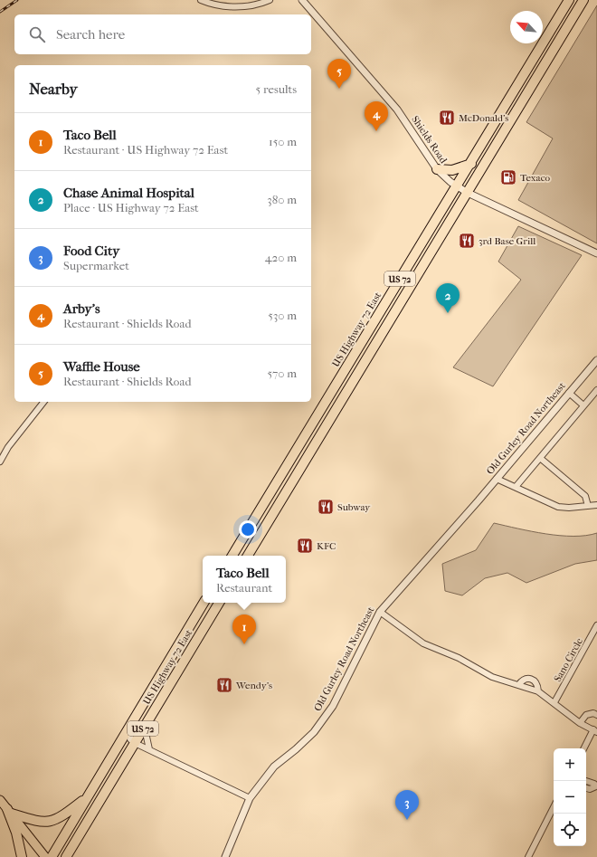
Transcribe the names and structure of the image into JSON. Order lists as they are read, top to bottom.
{
  "streets": {
    "highway": ["US 72", "US Highway 72 East"],
    "street": ["Shields Road", "Old Gurley Road Northeast", "Sano Circle"]
  },
  "crossings": [
    ["Shields Road", "US 72"],
    ["Shields Road", "US Highway 72 East"]
  ],
  "places": {
    "restaurant": [
      "McDonald's",
      "3rd Base Grill",
      "Subway",
      "KFC",
      "Wendy's"
    ],
    "fuel station": ["Texaco"]
  },
  "north": "top left",
  "page": {
    "search": "Search here",
    "pins": [
      "5",
      "4",
      "2",
      "1",
      "3"
    ],
    "heading": ["Nearby", "5 results"],
    "list": [
      {
        "mark": "1",
        "name": "Taco Bell",
        "note": "Restaurant · US Highway 72 East",
        "value": "150 m"
      },
      {
        "mark": "2",
        "name": "Chase Animal Hospital",
        "note": "Place · US Highway 72 East",
        "value": "380 m"
      },
      {
        "mark": "3",
        "name": "Food City",
        "note": "Supermarket",
        "value": "420 m"
      },
      {
        "mark": "4",
        "name": "Arby's",
        "note": "Restaurant · Shields Road",
        "value": "530 m"
      },
      {
        "mark": "5",
        "name": "Waffle House",
        "note": "Restaurant · Shields Road",
        "value": "570 m"
      }
    ],
    "popup": ["Taco Bell", "Restaurant"],
    "map_buttons": ["+", "−"]
  }
}
